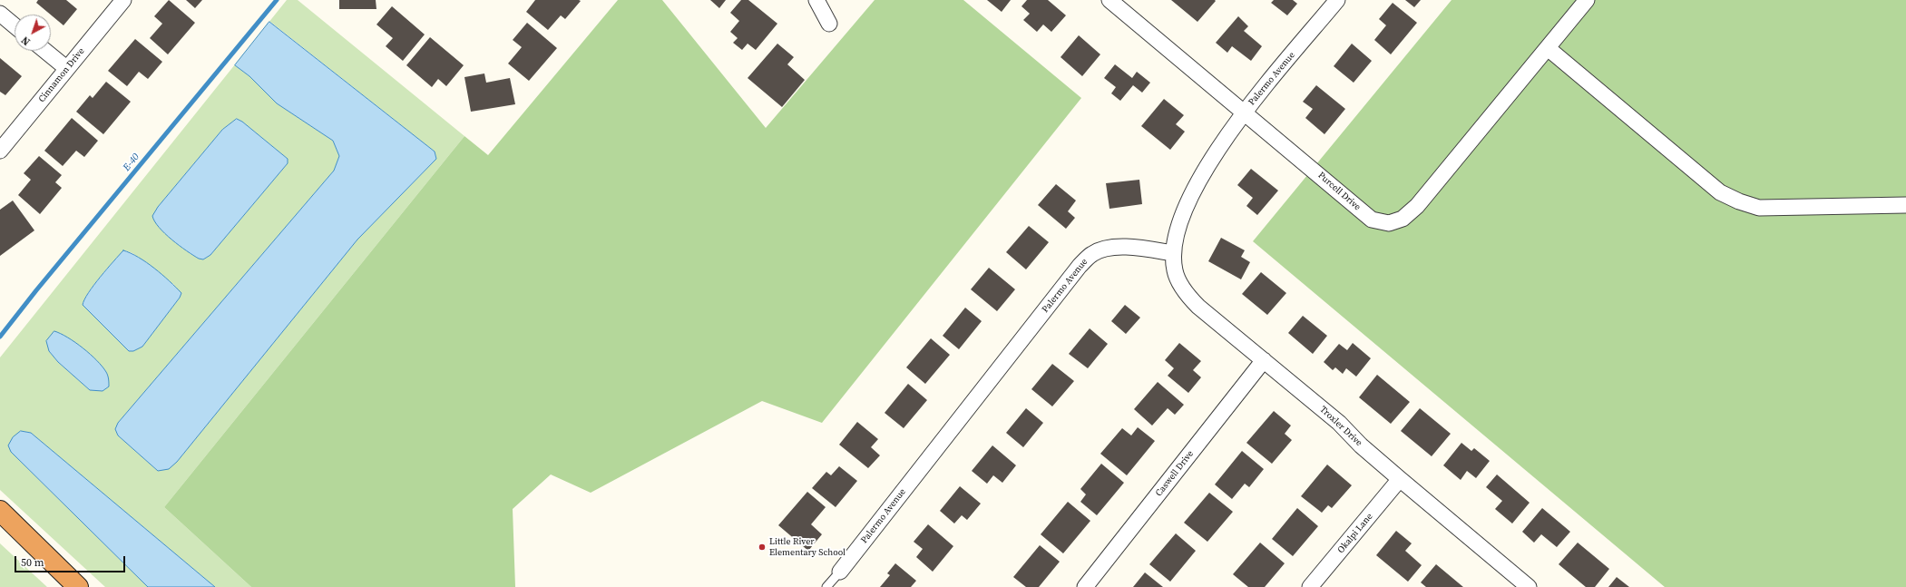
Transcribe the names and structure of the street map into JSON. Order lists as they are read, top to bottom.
{
  "streets": {
    "street": [
      "Cinnamon Drive",
      "Palermo Avenue",
      "Purcell Drive",
      "Troxler Drive",
      "Caswell Drive",
      "Okalpi Lane"
    ]
  },
  "crossings": [
    ["Palermo Avenue", "Purcell Drive"],
    ["Palermo Avenue", "Troxler Drive"],
    ["Troxler Drive", "Caswell Drive"],
    ["Troxler Drive", "Okalpi Lane"]
  ],
  "water": ["E-40"],
  "places": ["Little River Elementary School"],
  "scale_bar": "50 m",
  "north": "bottom left"
}
